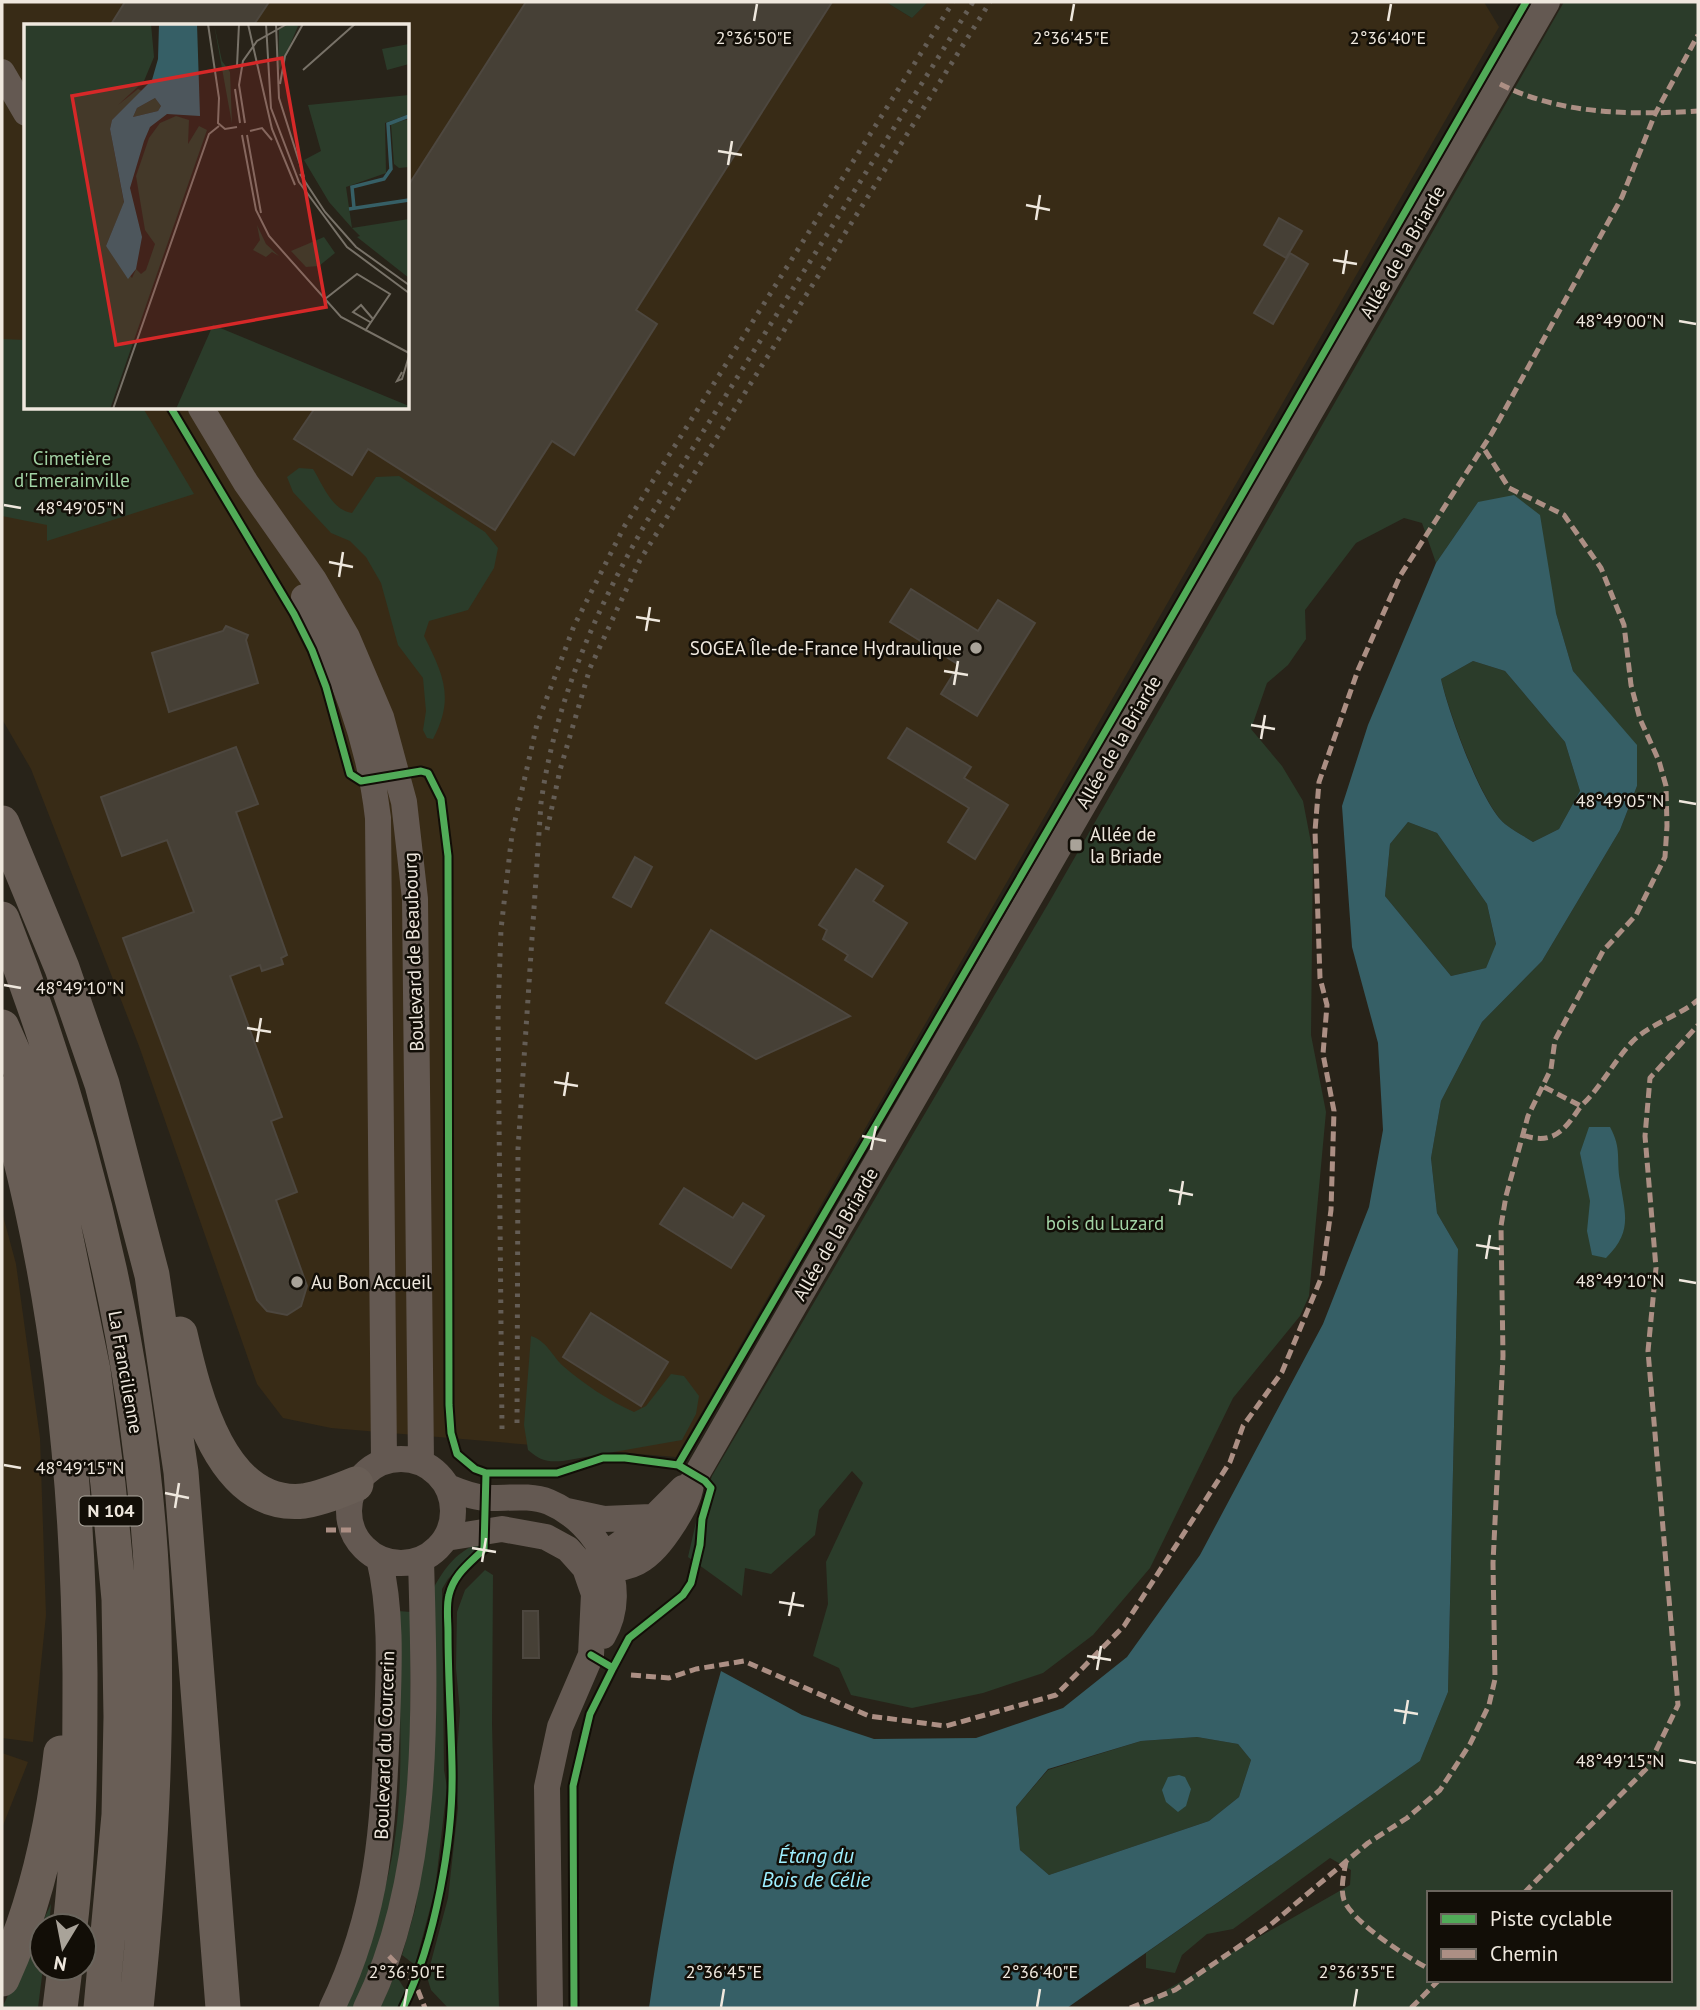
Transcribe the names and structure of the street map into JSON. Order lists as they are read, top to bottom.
{
  "streets": {
    "highway": ["La Francilienne", "N 104"],
    "main road": ["Allée de la Briarde", "Boulevard de Beaubourg", "Boulevard du Courcerin"]
  },
  "crossings": [
    ["Boulevard de Beaubourg", "Boulevard du Courcerin"]
  ],
  "water": ["Étang du Bois de Célie"],
  "parks": ["Cimetière d'Emerainville", "bois du Luzard"],
  "places": {
    "other": ["SOGEA Île-de-France Hydraulique", "Au Bon Accueil"],
    "transit": ["Allée de la Briade"]
  },
  "legend": ["Piste cyclable", "Chemin"],
  "north": "bottom",
  "coordinates": [
    "2°36'50\"E",
    "2°36'45\"E",
    "2°36'40\"E",
    "48°49'00\"N",
    "48°49'05\"N",
    "48°49'10\"N",
    "48°49'15\"N",
    "2°36'35\"E"
  ]
}
